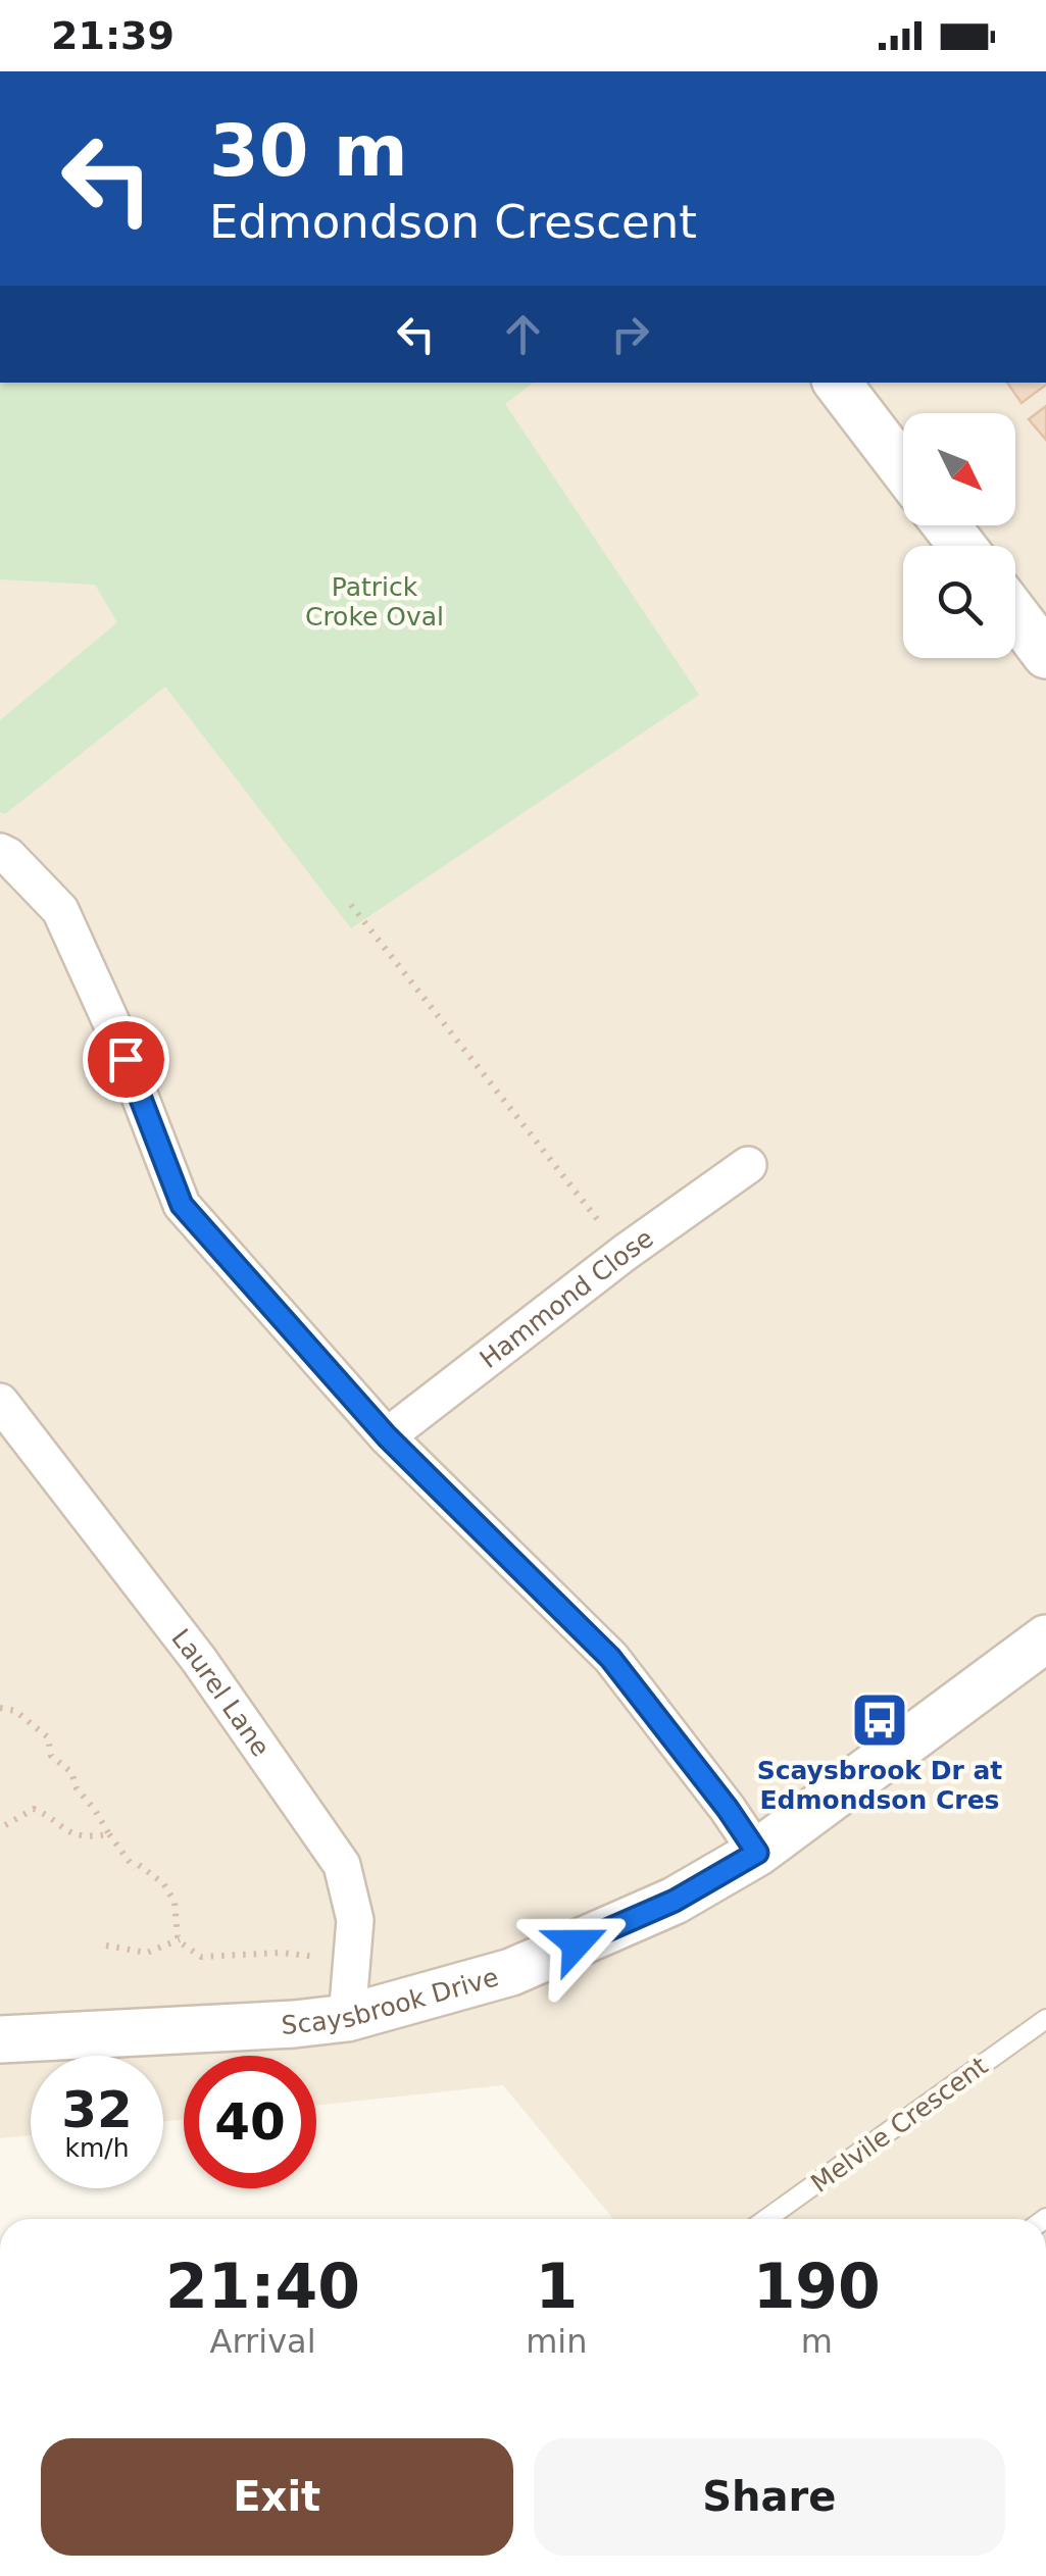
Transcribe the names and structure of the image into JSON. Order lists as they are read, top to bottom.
{
  "streets": {
    "street": ["Hammond Close", "Laurel Lane", "Scaysbrook Drive"],
    "lane": ["Melvile Crescent"]
  },
  "crossings": [
    ["Laurel Lane", "Scaysbrook Drive"]
  ],
  "parks": ["Patrick Croke Oval"],
  "places": {
    "bus stop": ["Scaysbrook Dr at Edmondson Cres"]
  },
  "north": "bottom right",
  "page": {
    "status": "21:39",
    "turn": ["30 m", "Edmondson Crescent"],
    "speed": "32 km/h",
    "limit": "40",
    "eta": [
      "21:40",
      "Arrival",
      "1",
      "min",
      "190",
      "m"
    ],
    "buttons": ["Exit", "Share"]
  }
}
